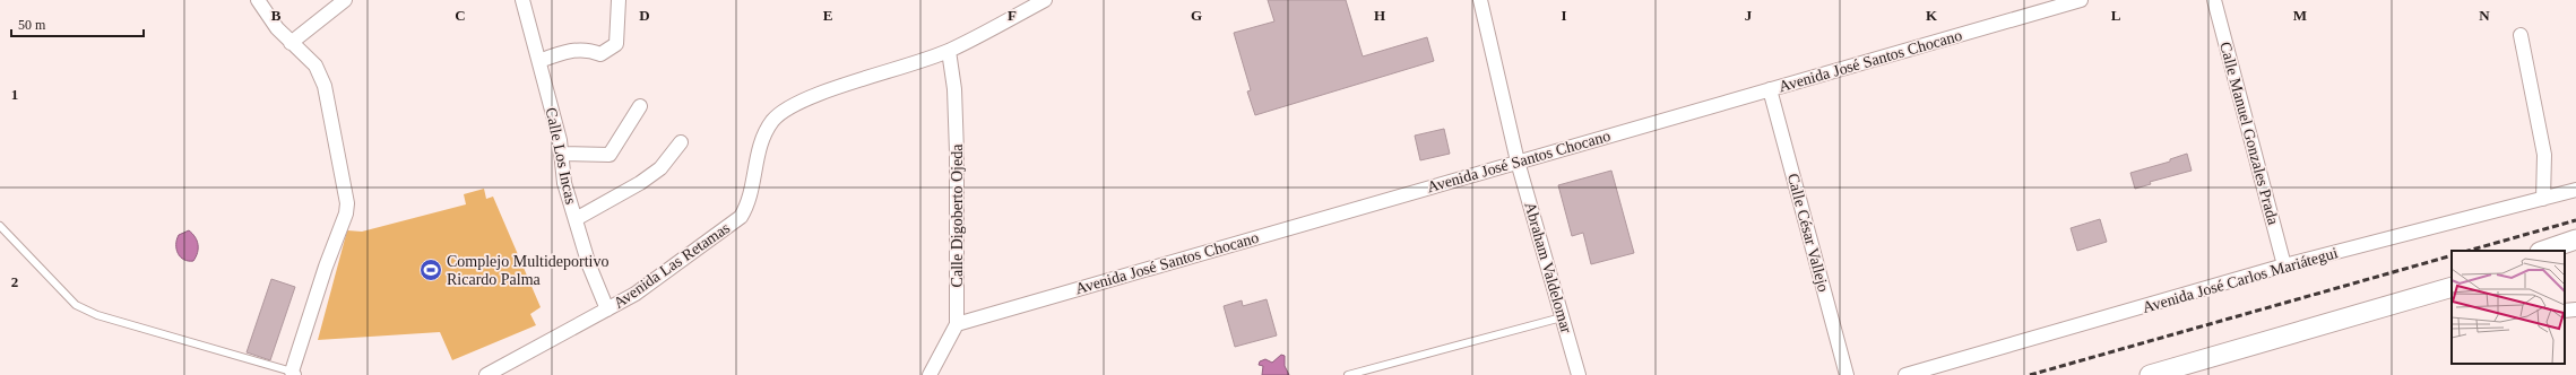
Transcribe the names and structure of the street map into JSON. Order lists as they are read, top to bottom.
{
  "streets": {
    "street": [
      "Avenida José Santos Chocano",
      "Calle Manuel Gonzales Prada",
      "Calle Los Incas",
      "Calle Digoberto Ojeda",
      "Calle César Vallejo",
      "Avenida Las Retamas",
      "Abraham Valdelomar",
      "Avenida José Carlos Mariátegui"
    ]
  },
  "crossings": [
    ["Avenida José Santos Chocano", "Calle Digoberto Ojeda"],
    ["Avenida José Santos Chocano", "Calle César Vallejo"],
    ["Avenida José Santos Chocano", "Abraham Valdelomar"],
    ["Calle Manuel Gonzales Prada", "Avenida José Carlos Mariátegui"],
    ["Calle Los Incas", "Avenida Las Retamas"],
    ["Calle Digoberto Ojeda", "Avenida Las Retamas"]
  ],
  "places": {
    "sports": ["Complejo Multideportivo Ricardo Palma"]
  },
  "scale_bar": "50 m",
  "grid": {
    "columns": [
      "B",
      "C",
      "D",
      "E",
      "F",
      "G",
      "H",
      "I",
      "J",
      "K",
      "L",
      "M",
      "N"
    ],
    "rows": ["1", "2"]
  }
}
